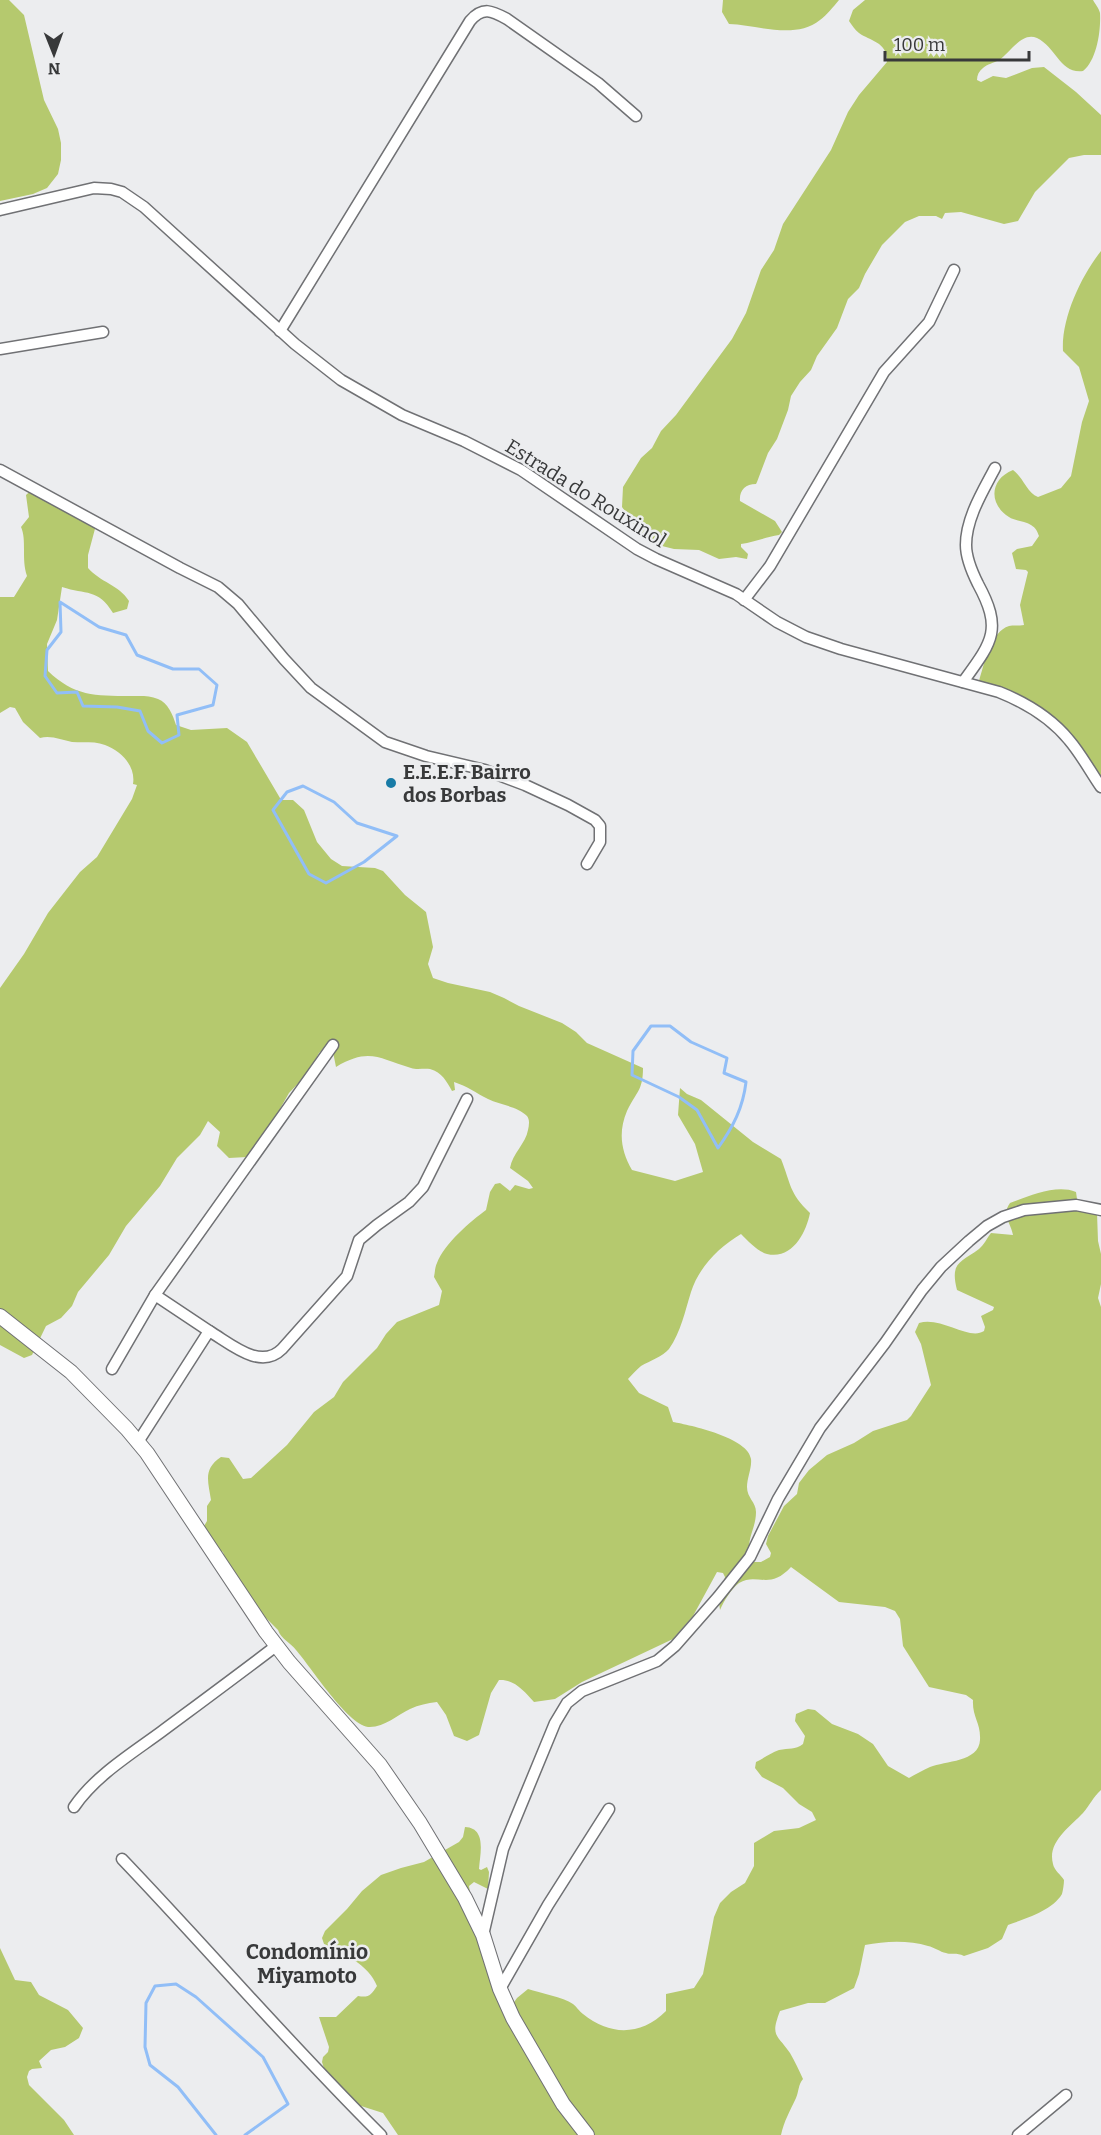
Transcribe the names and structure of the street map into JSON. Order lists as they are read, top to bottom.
{
  "streets": {
    "street": ["Estrada do Rouxinol"]
  },
  "districts": ["Condomínio Miyamoto"],
  "places": ["E.E.E.F. Bairro dos Borbas"],
  "scale_bar": "100 m",
  "north": "bottom"
}
